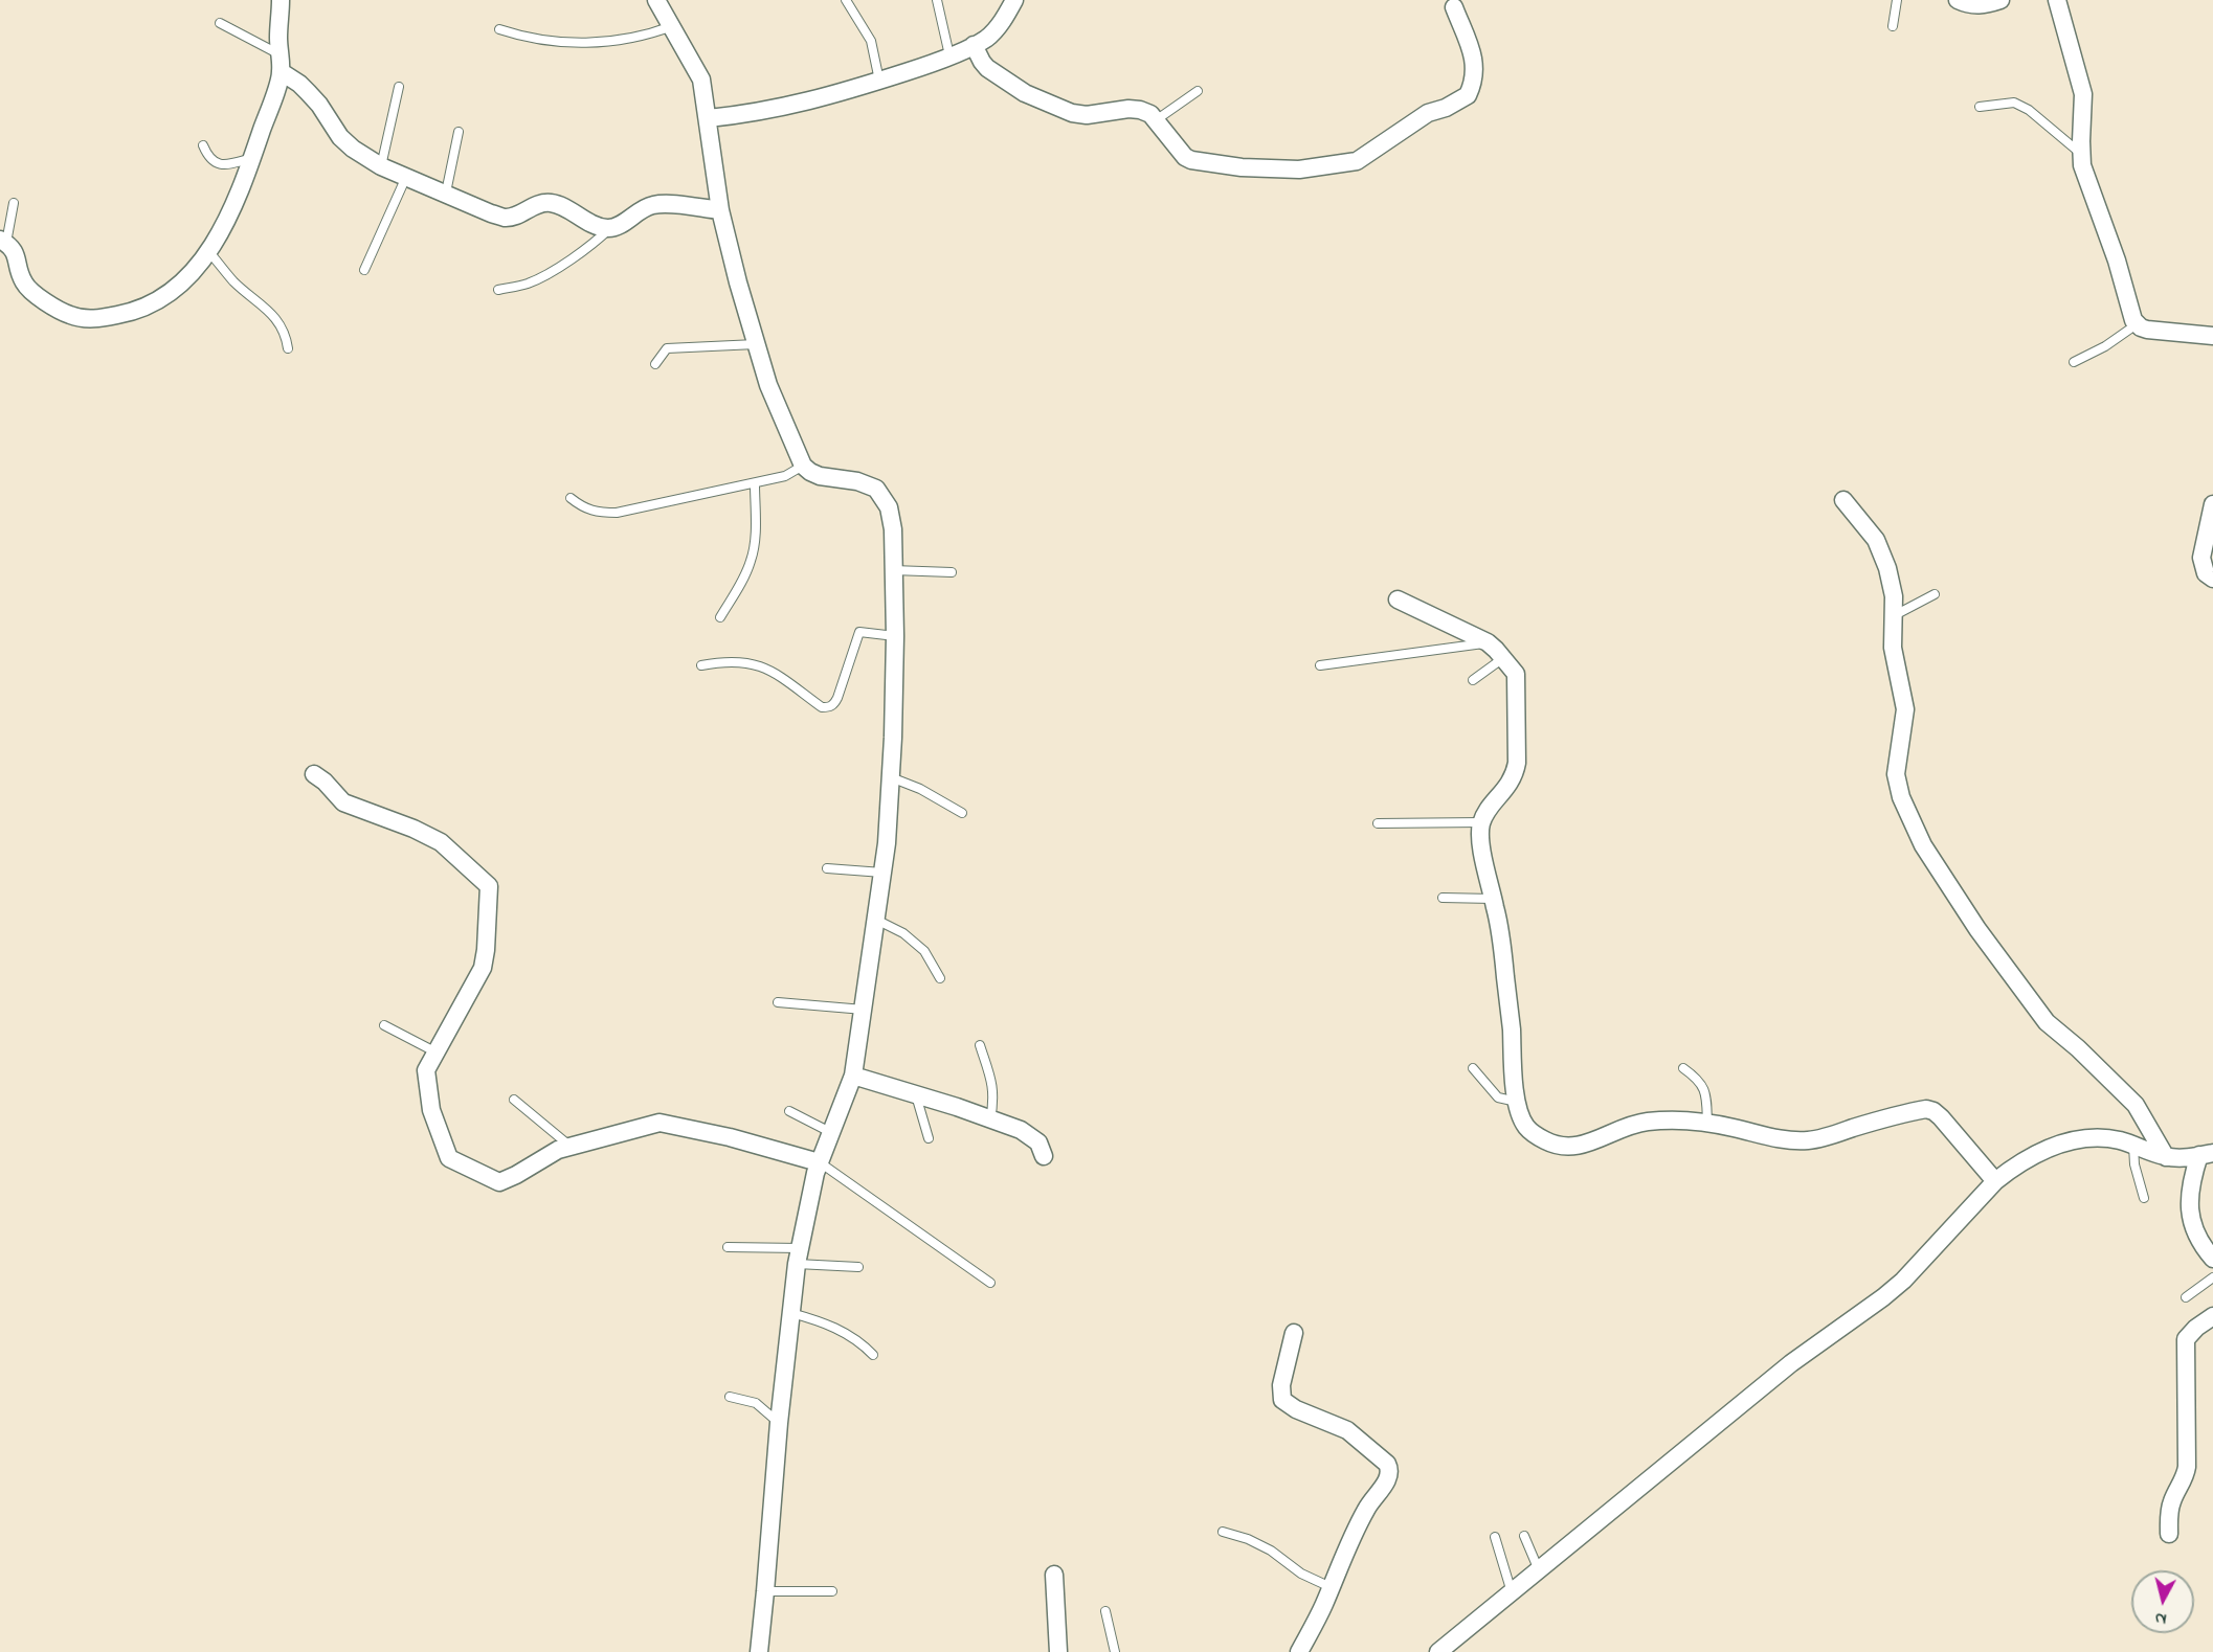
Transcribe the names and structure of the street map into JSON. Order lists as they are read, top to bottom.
{
  "north": "bottom"
}
